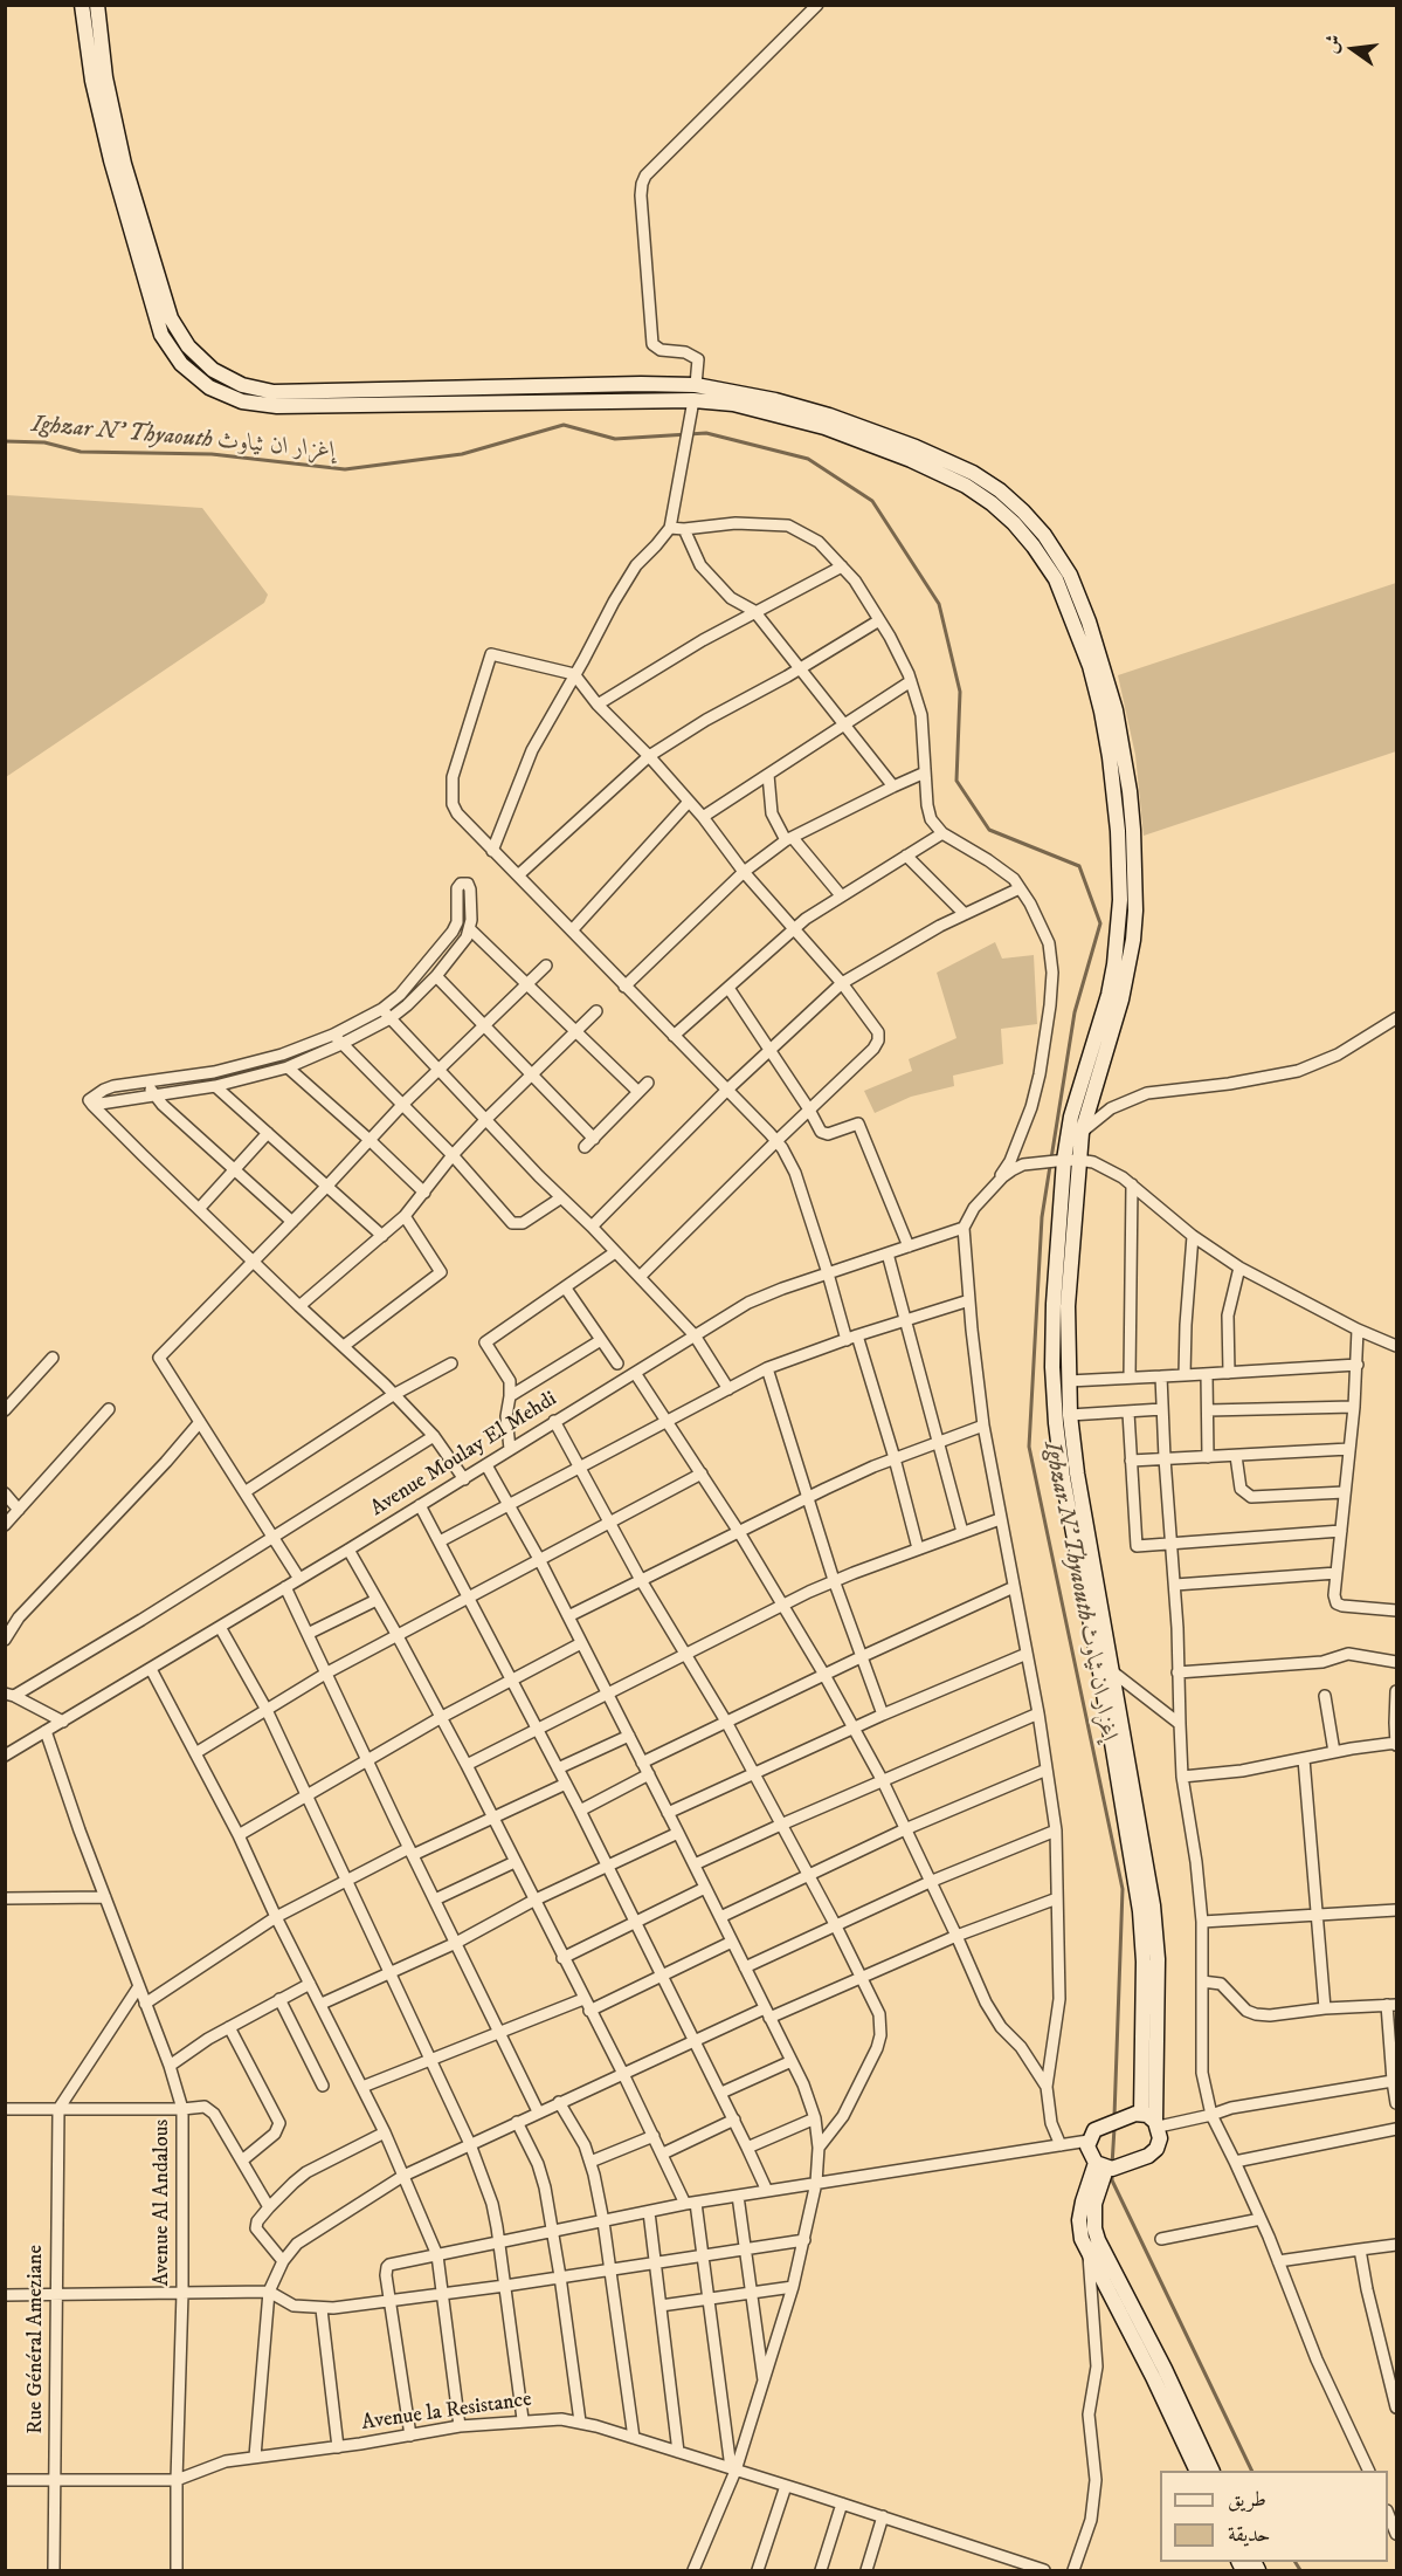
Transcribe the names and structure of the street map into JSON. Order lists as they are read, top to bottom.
{
  "streets": {
    "street": [
      "Avenue Moulay El Mehdi",
      "Avenue Al Andalous",
      "Rue Général Ameziane",
      "Avenue la Resistance"
    ]
  },
  "crossings": [
    ["Avenue Moulay El Mehdi", "Avenue Al Andalous"],
    ["Avenue Al Andalous", "Avenue la Resistance"],
    ["Rue Général Ameziane", "Avenue la Resistance"]
  ],
  "water": ["Ighzar N' Thyaouth إغزار ان ثياوث"],
  "legend": ["طريق", "حديقة"],
  "north": "left"
}
